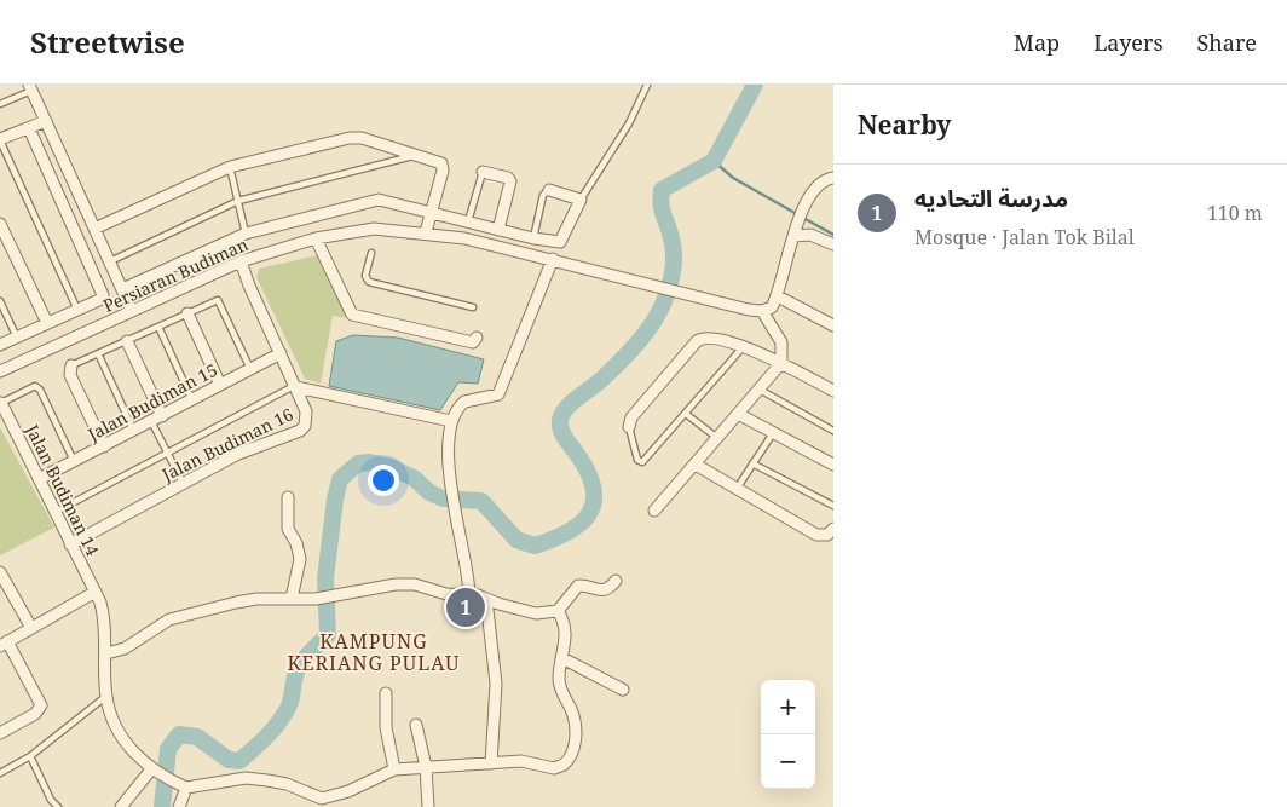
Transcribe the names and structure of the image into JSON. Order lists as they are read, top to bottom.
{
  "streets": {
    "street": [
      "Persiaran Budiman",
      "Jalan Budiman 15",
      "Jalan Budiman 16",
      "Jalan Budiman 14"
    ]
  },
  "crossings": [
    ["Persiaran Budiman", "Jalan Budiman 16"],
    ["Jalan Budiman 15", "Jalan Budiman 16"],
    ["Jalan Budiman 15", "Jalan Budiman 14"],
    ["Jalan Budiman 16", "Jalan Budiman 14"]
  ],
  "districts": ["KAMPUNG KERIANG PULAU"],
  "page": {
    "header": "Streetwise",
    "nav": ["Map", "Layers", "Share"],
    "heading": "Nearby",
    "list": [
      {
        "mark": "1",
        "name": "مدرسة التحاديه",
        "note": "Mosque · Jalan Tok Bilal",
        "value": "110 m"
      }
    ],
    "pins": "1",
    "map_buttons": ["+", "−"]
  }
}
